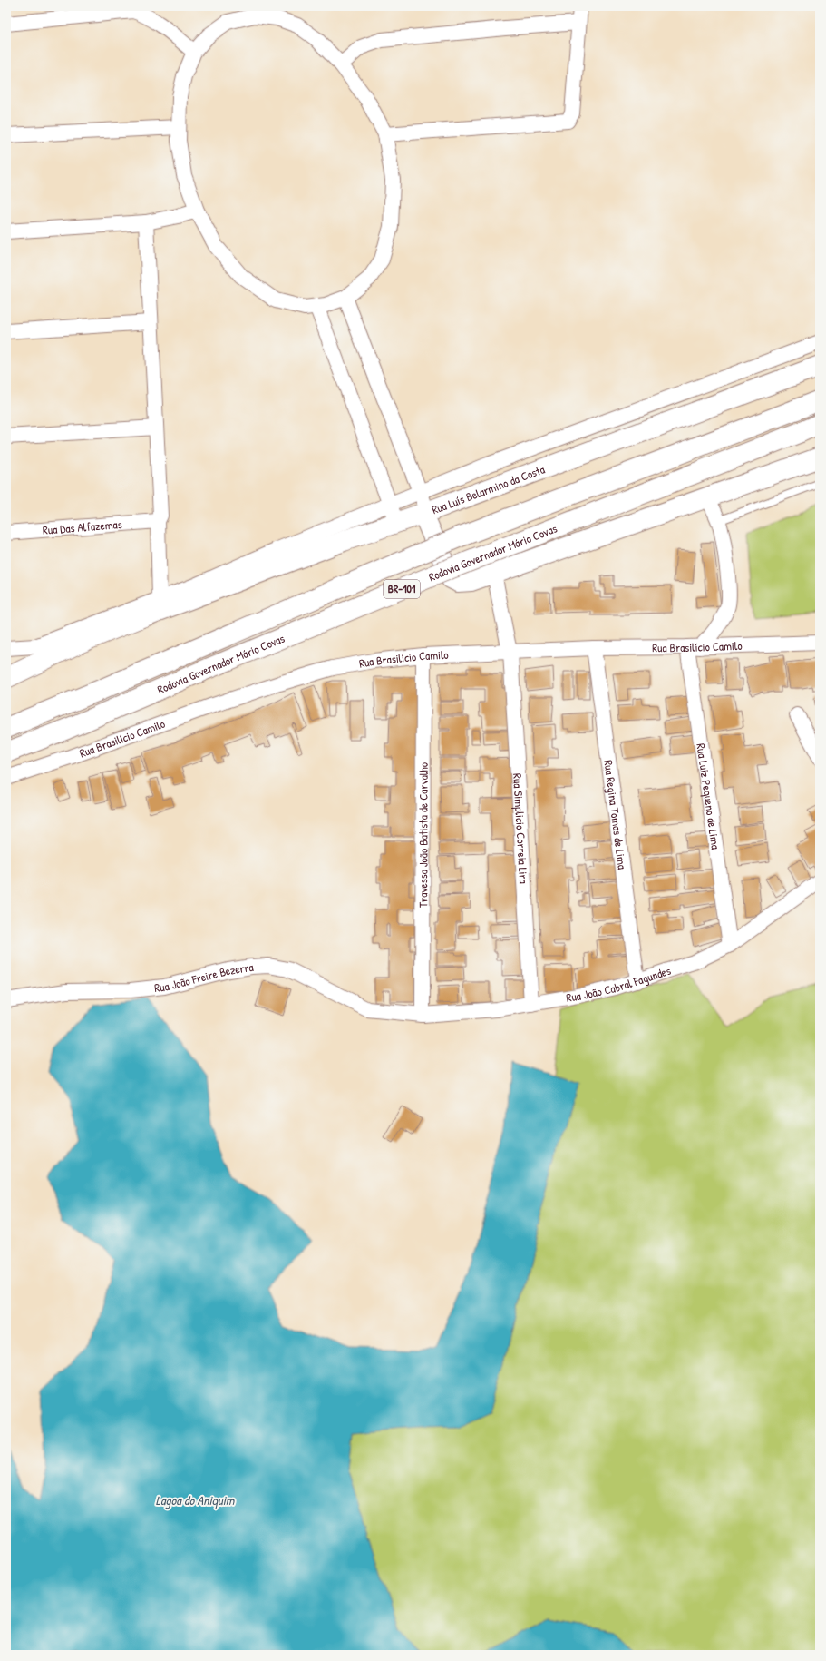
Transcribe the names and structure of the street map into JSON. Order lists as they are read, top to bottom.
{
  "streets": {
    "main road": ["Rua Luís Belarmino da Costa", "Rodovia Governador Mário Covas", "BR-101"],
    "street": [
      "Rua Das Alfazemas",
      "Rua Brasilício Camilo",
      "Rua Luiz Pequeno de Lima",
      "Rua Regina Tomas de Lima",
      "Rua Simplicio Correia Lira",
      "Travessa João Batista de Carvalho",
      "Rua João Freire Bezerra",
      "Rua João Cabral Fagundes"
    ]
  },
  "crossings": [
    ["Rua Luís Belarmino da Costa", "Rua Simplicio Correia Lira"],
    ["Rua Brasilício Camilo", "Rua Luiz Pequeno de Lima"],
    ["Rua Brasilício Camilo", "Rua Regina Tomas de Lima"],
    ["Rua Brasilício Camilo", "Rua Simplicio Correia Lira"],
    ["Rua Brasilício Camilo", "Travessa João Batista de Carvalho"],
    ["Rua Luiz Pequeno de Lima", "Rua João Cabral Fagundes"],
    ["Rua Regina Tomas de Lima", "Rua João Cabral Fagundes"],
    ["Rua Simplicio Correia Lira", "Rua João Cabral Fagundes"],
    ["Travessa João Batista de Carvalho", "Rua João Cabral Fagundes"],
    ["Rua João Freire Bezerra", "Rua João Cabral Fagundes"]
  ],
  "water": ["Lagoa do Aniquim"]
}
